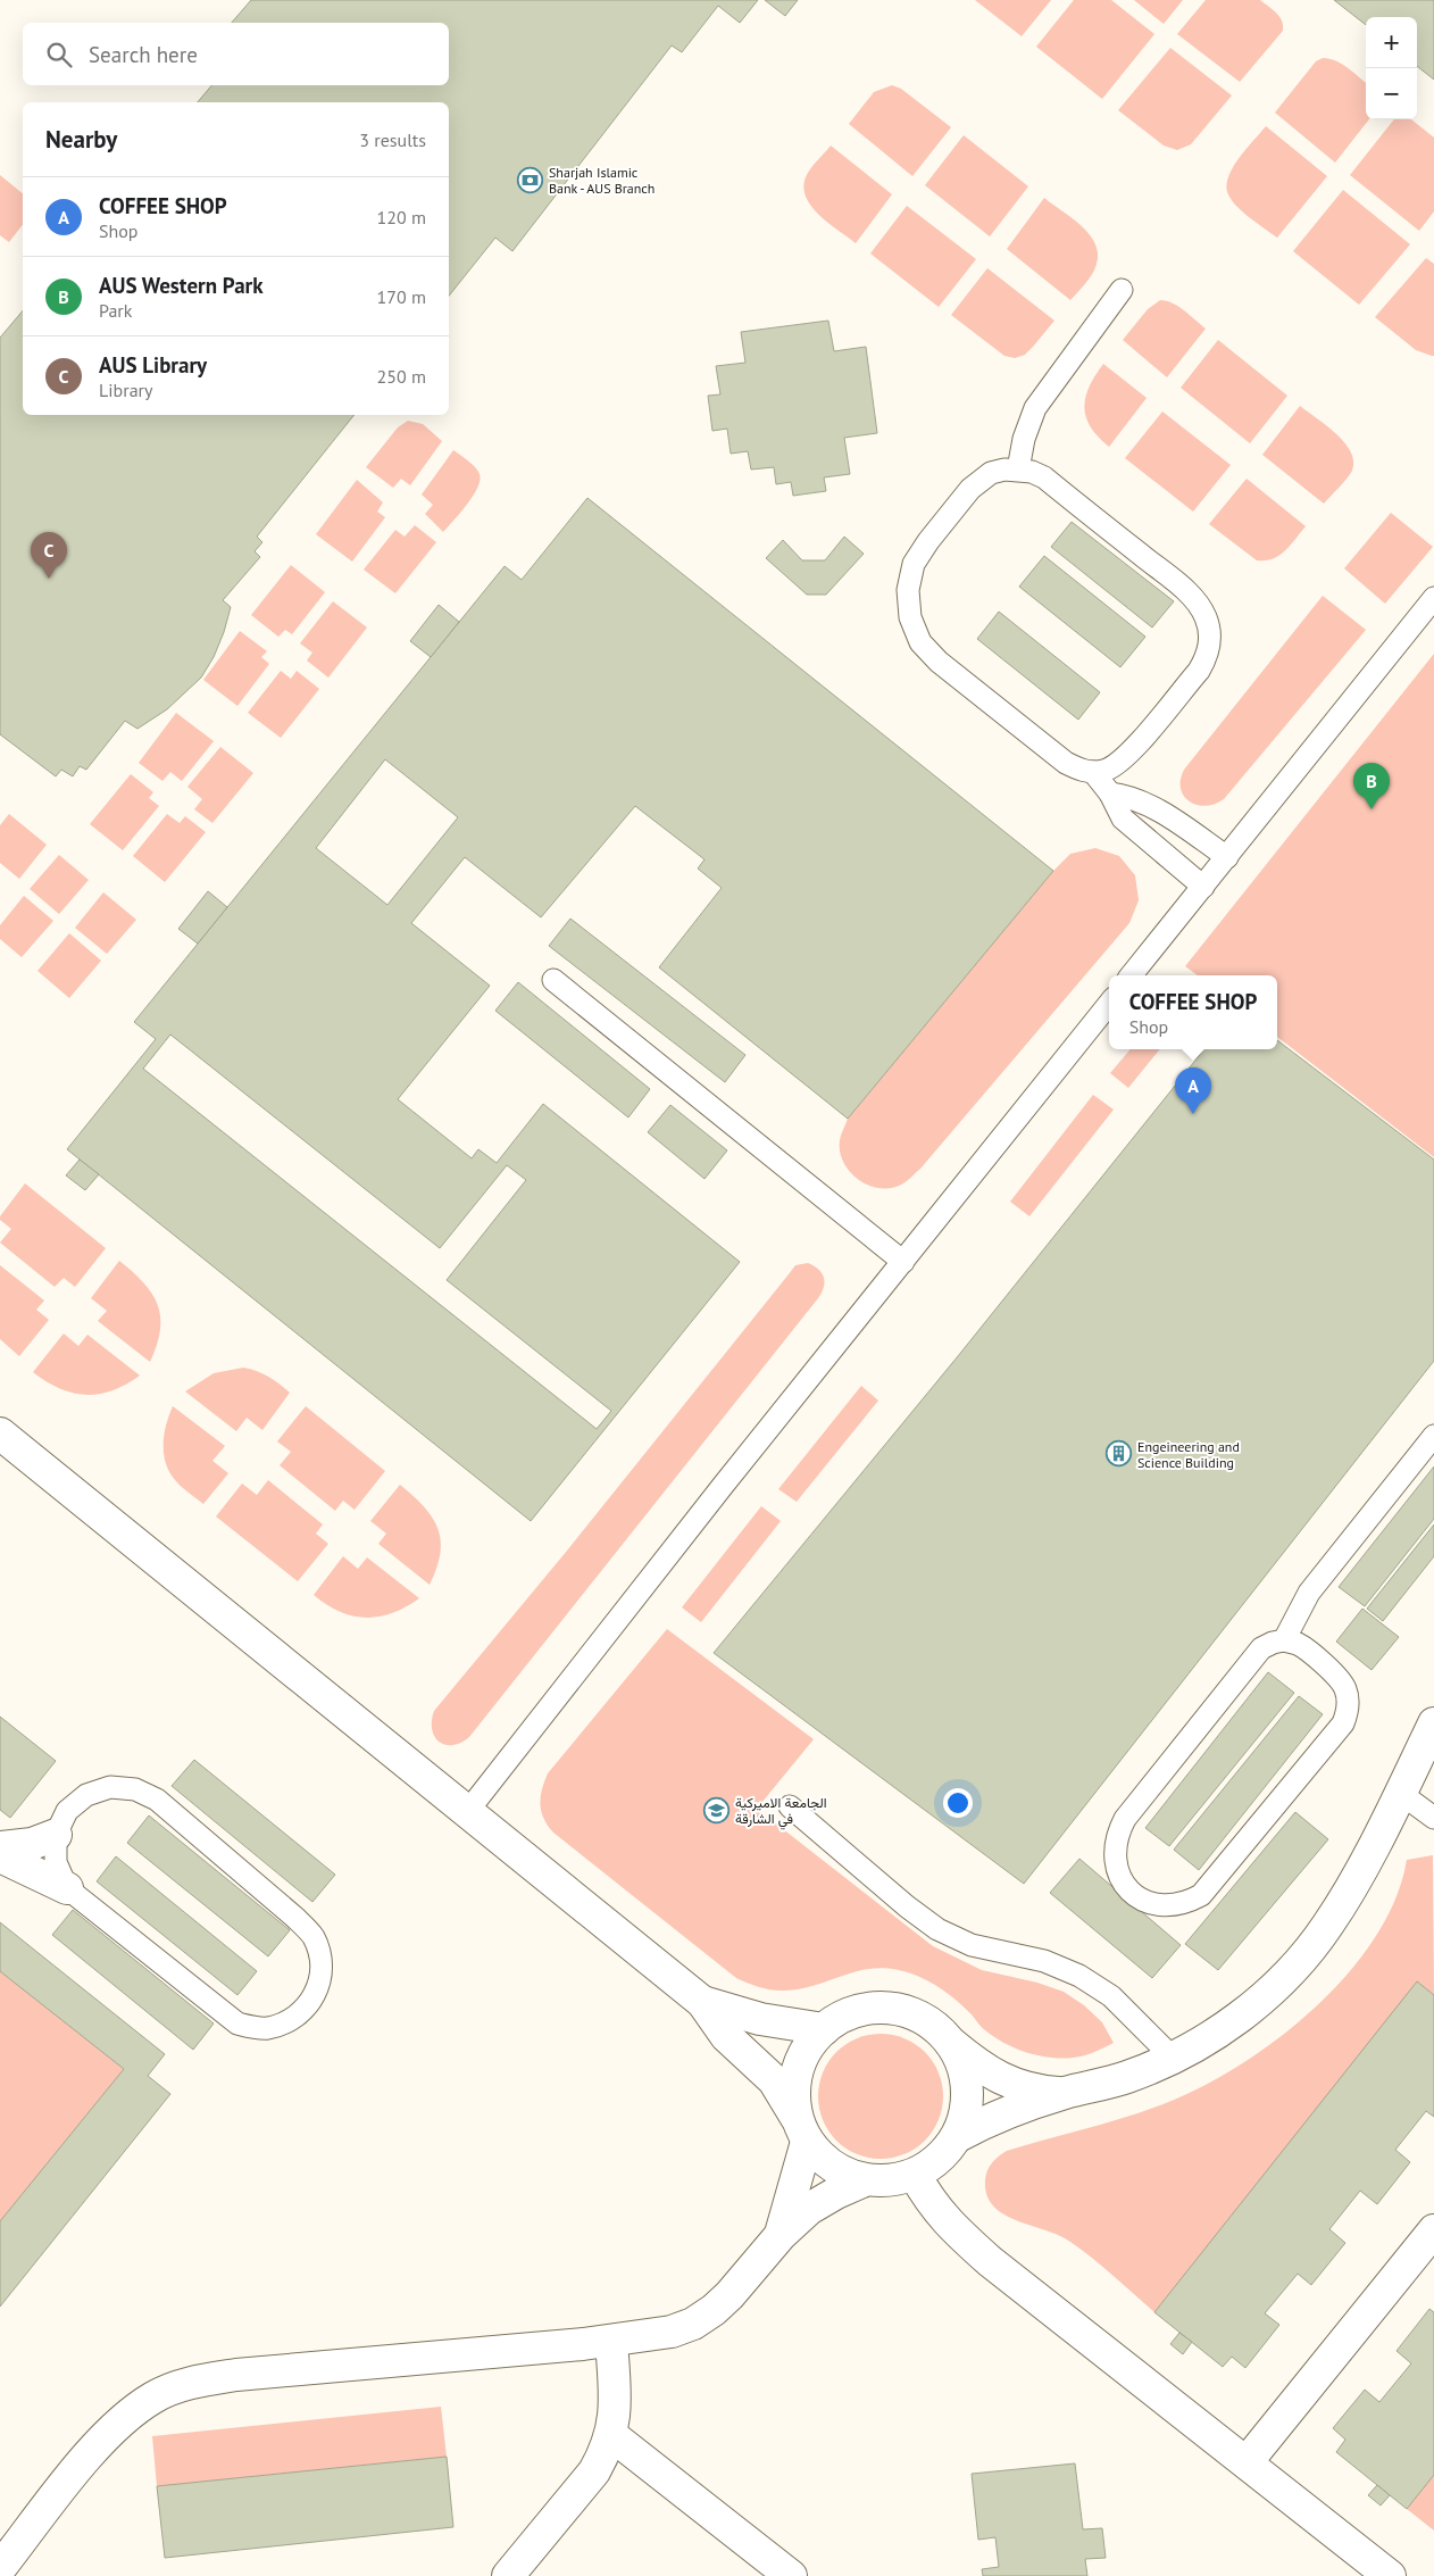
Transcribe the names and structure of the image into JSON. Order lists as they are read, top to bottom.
{
  "places": {
    "bank": ["Sharjah Islamic Bank - AUS Branch"],
    "building": ["Engeineering and Science Building"],
    "school or university": ["الجامعة الاميركية في الشارقة"]
  },
  "page": {
    "map_buttons": ["+", "−"],
    "search": "Search here",
    "heading": ["Nearby", "3 results"],
    "list": [
      {
        "mark": "A",
        "name": "COFFEE SHOP",
        "note": "Shop",
        "value": "120 m"
      },
      {
        "mark": "B",
        "name": "AUS Western Park",
        "note": "Park",
        "value": "170 m"
      },
      {
        "mark": "C",
        "name": "AUS Library",
        "note": "Library",
        "value": "250 m"
      }
    ],
    "pins": ["C", "B", "A"],
    "popup": ["COFFEE SHOP", "Shop"]
  }
}
